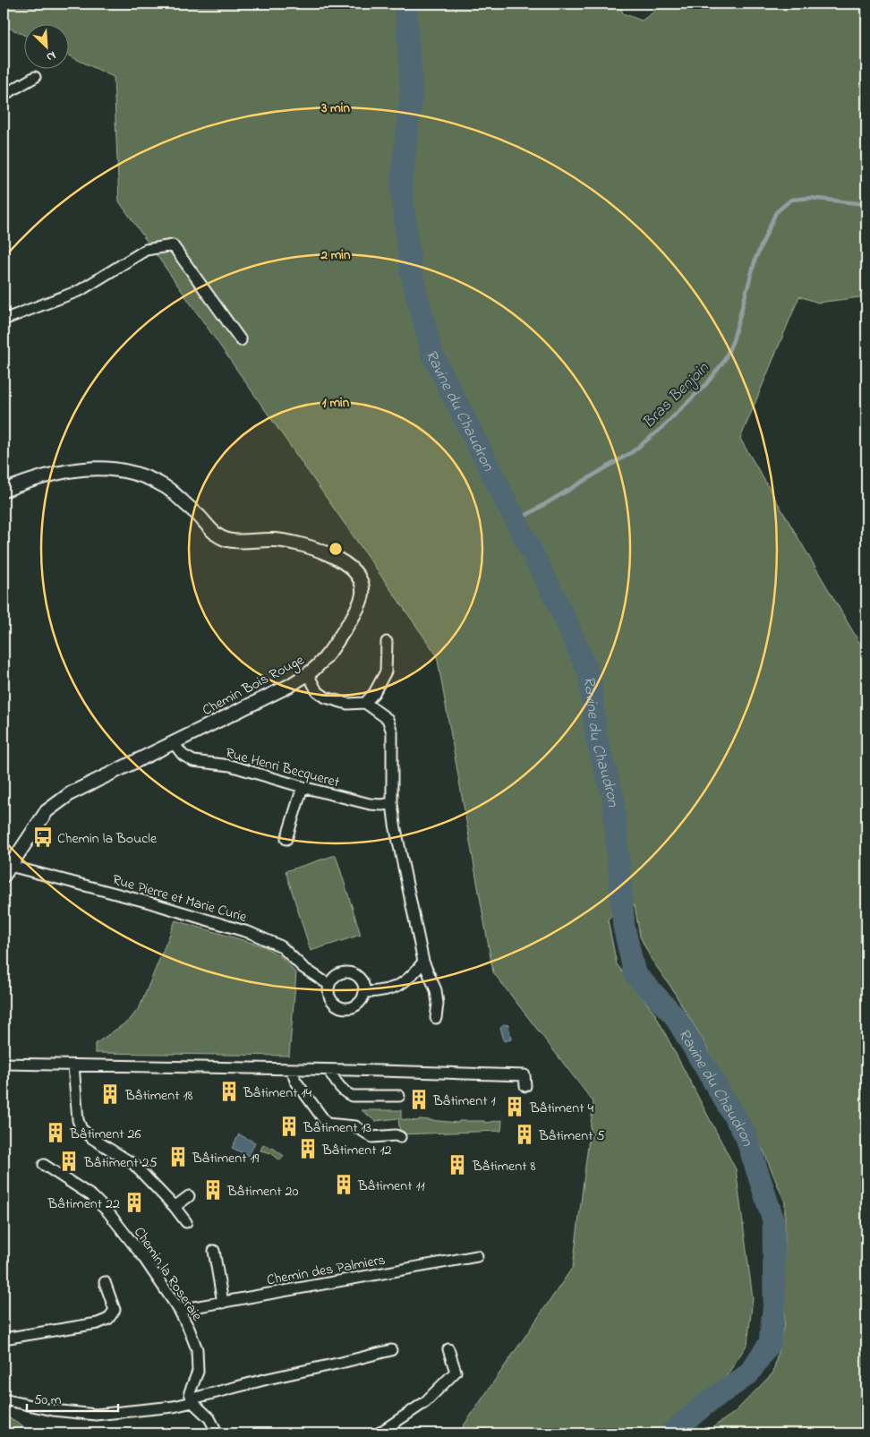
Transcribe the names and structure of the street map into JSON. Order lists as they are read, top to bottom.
{
  "streets": {
    "street": [
      "Chemin Bois Rouge",
      "Rue Henri Becqueret",
      "Rue Pierre et Marie Curie",
      "Chemin des Palmiers",
      "Chemin la Roseraie"
    ]
  },
  "crossings": [
    ["Chemin Bois Rouge", "Rue Henri Becqueret"],
    ["Chemin Bois Rouge", "Rue Pierre et Marie Curie"],
    ["Chemin des Palmiers", "Chemin la Roseraie"]
  ],
  "water": ["Bras Benjoin", "Ravine du Chaudron"],
  "places": {
    "bus stop": ["Chemin la Boucle"],
    "building": [
      "Bâtiment 14",
      "Bâtiment 18",
      "Bâtiment 1",
      "Bâtiment 4",
      "Bâtiment 13",
      "Bâtiment 26",
      "Bâtiment 5",
      "Bâtiment 12",
      "Bâtiment 19",
      "Bâtiment 25",
      "Bâtiment 8",
      "Bâtiment 11",
      "Bâtiment 20",
      "Bâtiment 22"
    ]
  },
  "scale_bar": "50 m",
  "north": "bottom right",
  "rings": ["3 min", "2 min", "1 min"]
}
